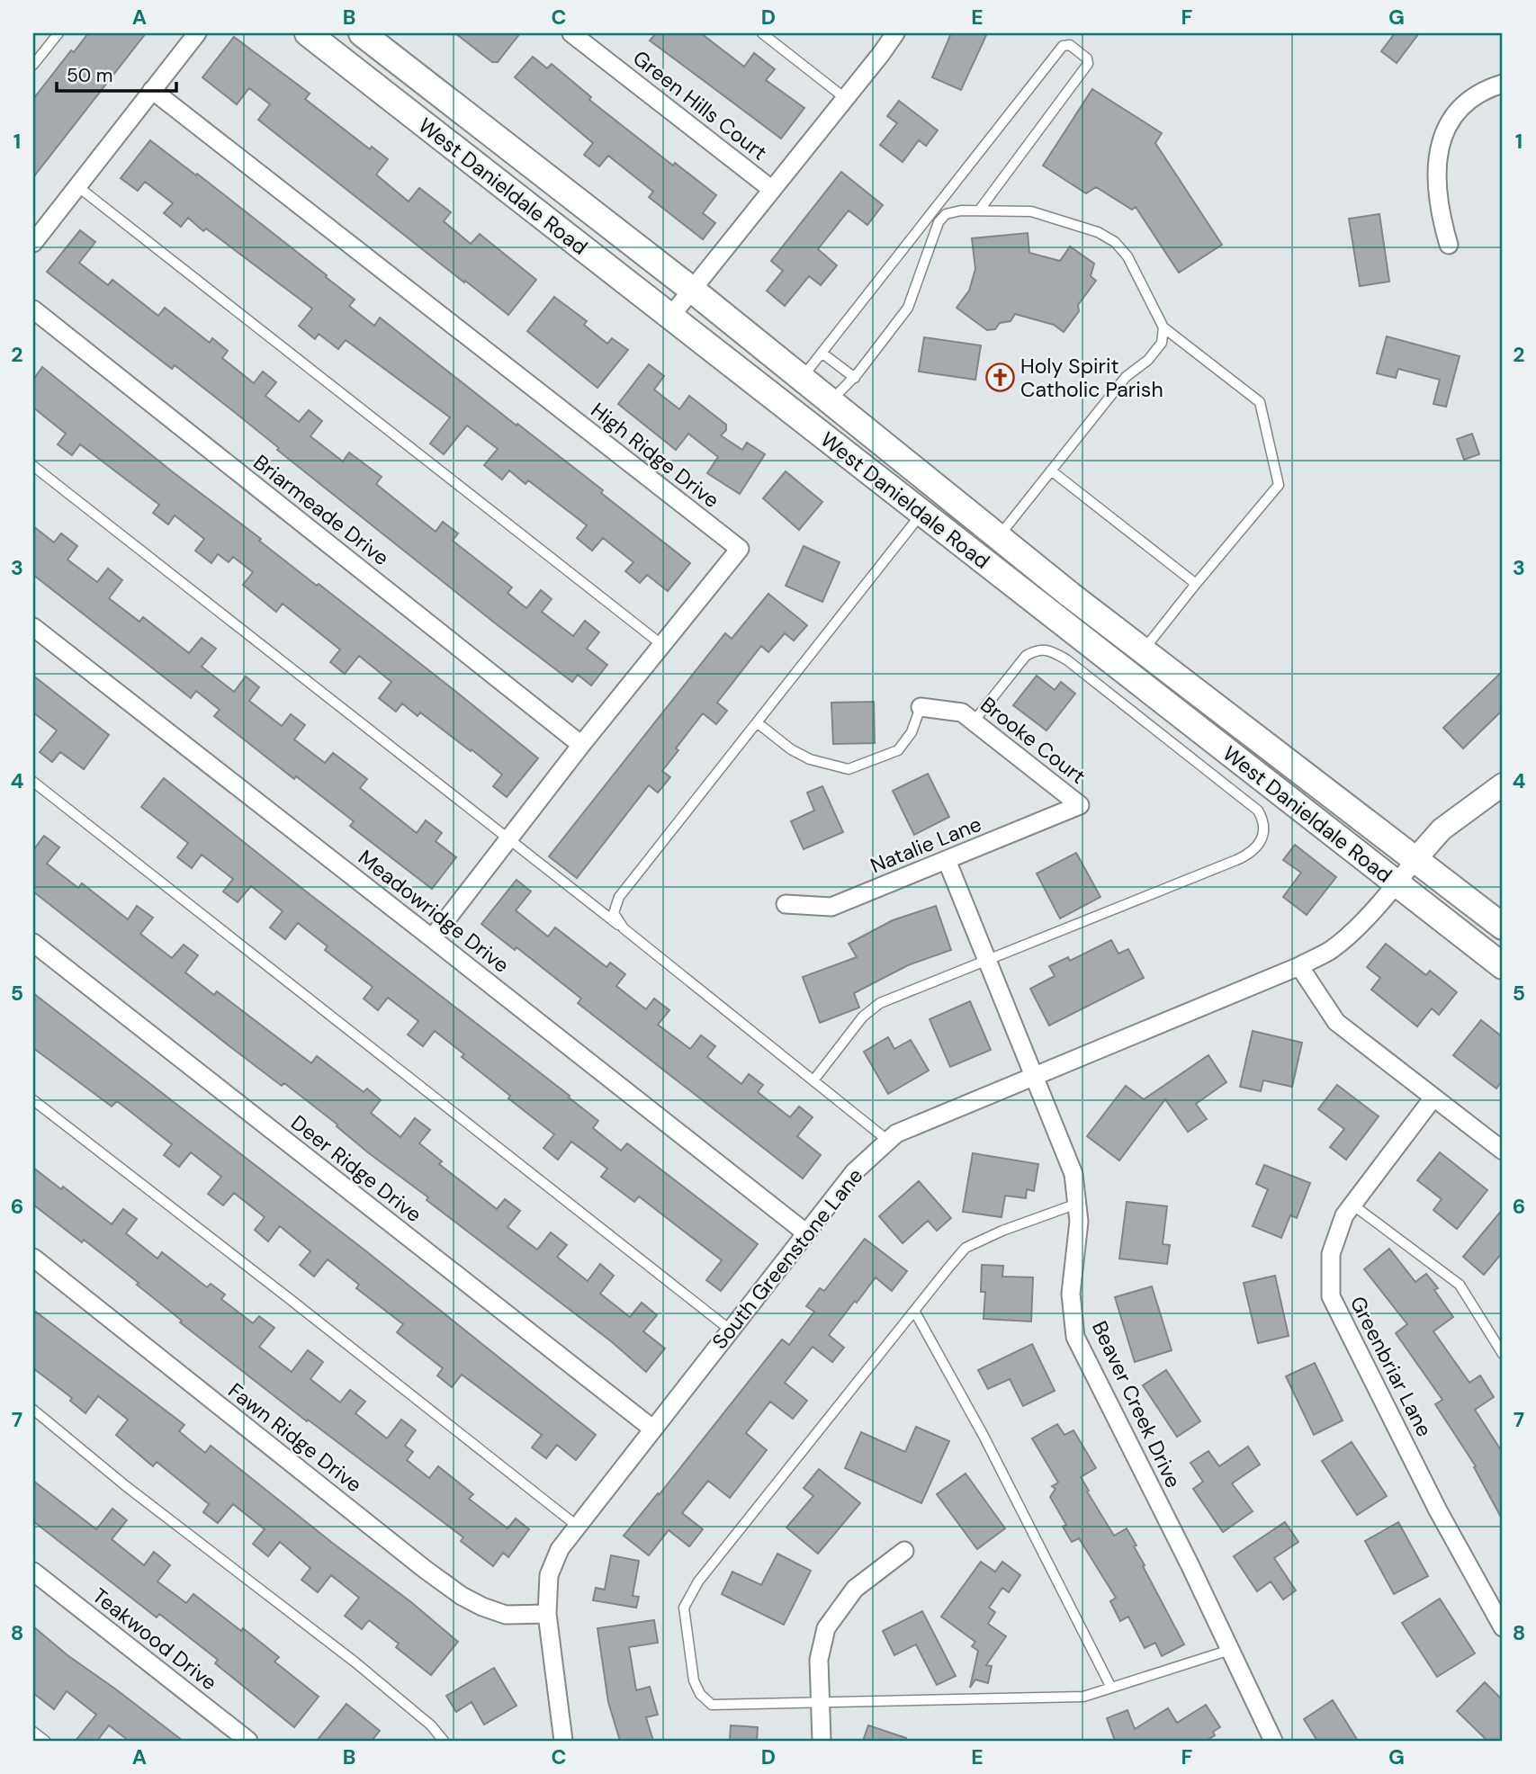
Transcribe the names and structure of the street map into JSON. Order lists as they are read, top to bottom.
{
  "streets": {
    "main road": ["West Danieldale Road"],
    "street": [
      "Green Hills Court",
      "High Ridge Drive",
      "Briarmeade Drive",
      "Brooke Court",
      "Natalie Lane",
      "Meadowridge Drive",
      "Deer Ridge Drive",
      "South Greenstone Lane",
      "Greenbriar Lane",
      "Beaver Creek Drive",
      "Fawn Ridge Drive",
      "Teakwood Drive"
    ]
  },
  "crossings": [
    ["Green Hills Court", "West Danieldale Road"],
    ["West Danieldale Road", "South Greenstone Lane"],
    ["High Ridge Drive", "Briarmeade Drive"],
    ["High Ridge Drive", "Meadowridge Drive"],
    ["Brooke Court", "Natalie Lane"],
    ["Natalie Lane", "Beaver Creek Drive"],
    ["Meadowridge Drive", "South Greenstone Lane"],
    ["Deer Ridge Drive", "South Greenstone Lane"],
    ["South Greenstone Lane", "Beaver Creek Drive"],
    ["South Greenstone Lane", "Fawn Ridge Drive"]
  ],
  "places": {
    "church": ["Holy Spirit Catholic Parish"]
  },
  "scale_bar": "50 m",
  "grid": {
    "columns": [
      "A",
      "B",
      "C",
      "D",
      "E",
      "F",
      "G"
    ],
    "rows": [
      "1",
      "2",
      "3",
      "4",
      "5",
      "6",
      "7",
      "8"
    ]
  }
}
